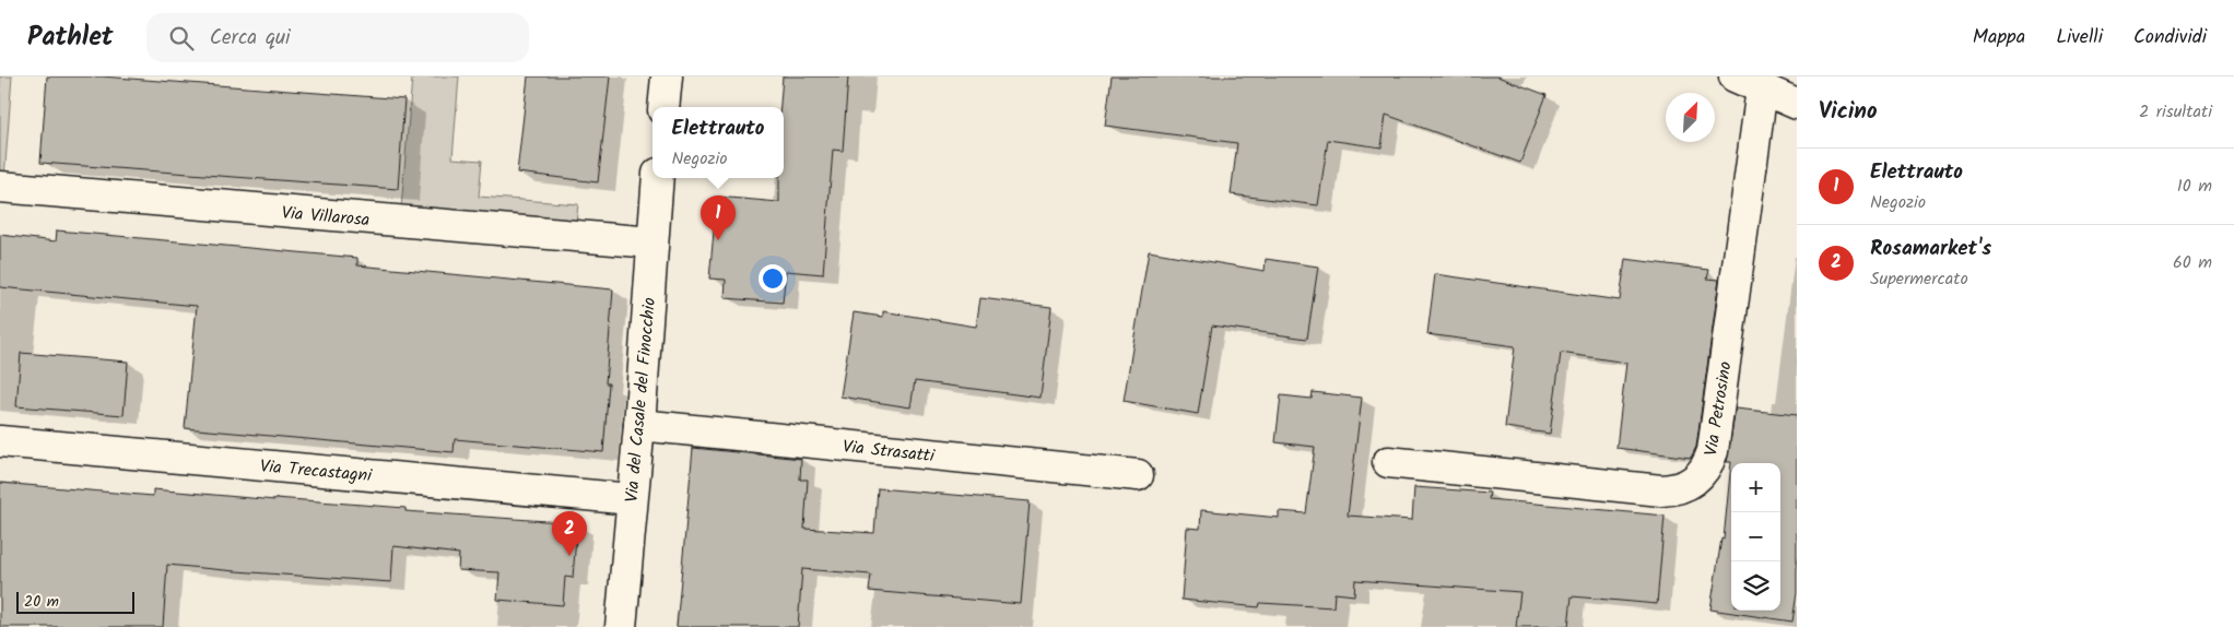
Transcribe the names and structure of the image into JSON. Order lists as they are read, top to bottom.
{
  "streets": {
    "street": [
      "Via Villarosa",
      "Via del Casale del Finocchio",
      "Via Petrosino",
      "Via Strasatti",
      "Via Trecastagni"
    ]
  },
  "crossings": [
    ["Via Villarosa", "Via del Casale del Finocchio"],
    ["Via del Casale del Finocchio", "Via Strasatti"],
    ["Via del Casale del Finocchio", "Via Trecastagni"]
  ],
  "scale_bar": "20 m",
  "north": "top right",
  "page": {
    "header": "Pathlet",
    "search": "Cerca qui",
    "nav": ["Mappa", "Livelli", "Condividi"],
    "heading": ["Vicino", "2 risultati"],
    "popup": ["Elettrauto", "Negozio"],
    "list": [
      {
        "mark": "1",
        "name": "Elettrauto",
        "note": "Negozio",
        "value": "10 m"
      },
      {
        "mark": "2",
        "name": "Rosamarket's",
        "note": "Supermercato",
        "value": "60 m"
      }
    ],
    "pins": ["1", "2"],
    "map_buttons": ["+", "−"],
    "scale": "20 m"
  }
}
